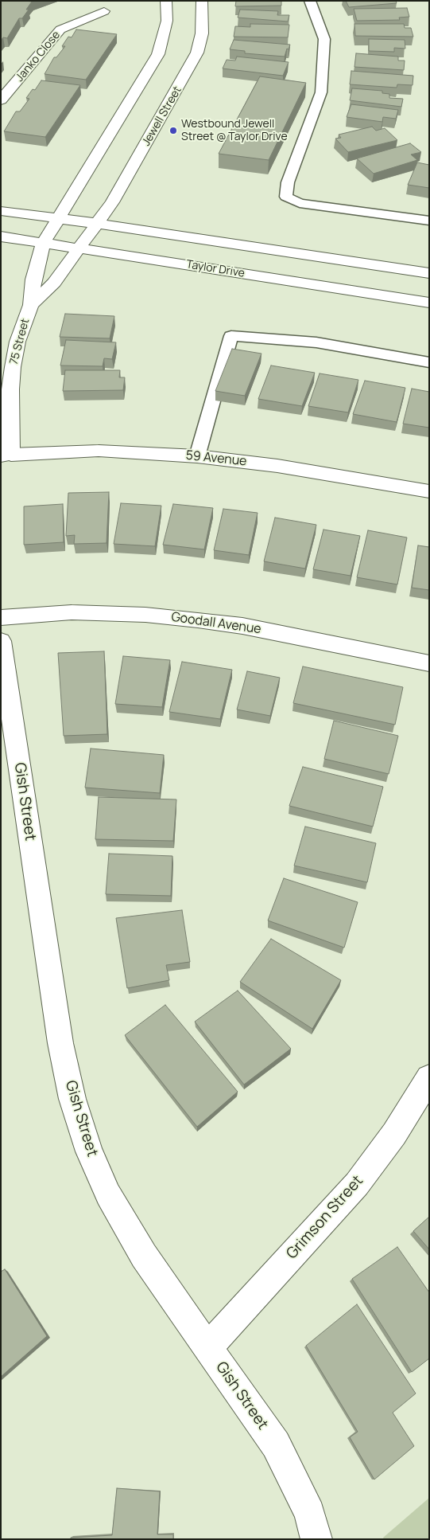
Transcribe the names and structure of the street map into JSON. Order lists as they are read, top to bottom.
{
  "streets": {
    "street": [
      "Janko Close",
      "Jewell Street",
      "Taylor Drive",
      "75 Street",
      "59 Avenue",
      "Goodall Avenue",
      "Gish Street",
      "Grimson Street"
    ]
  },
  "crossings": [
    ["Jewell Street", "Taylor Drive"],
    ["Jewell Street", "75 Street"],
    ["Taylor Drive", "75 Street"],
    ["75 Street", "59 Avenue"],
    ["Gish Street", "Grimson Street"]
  ],
  "places": ["Westbound Jewell Street @ Taylor Drive"]
}
